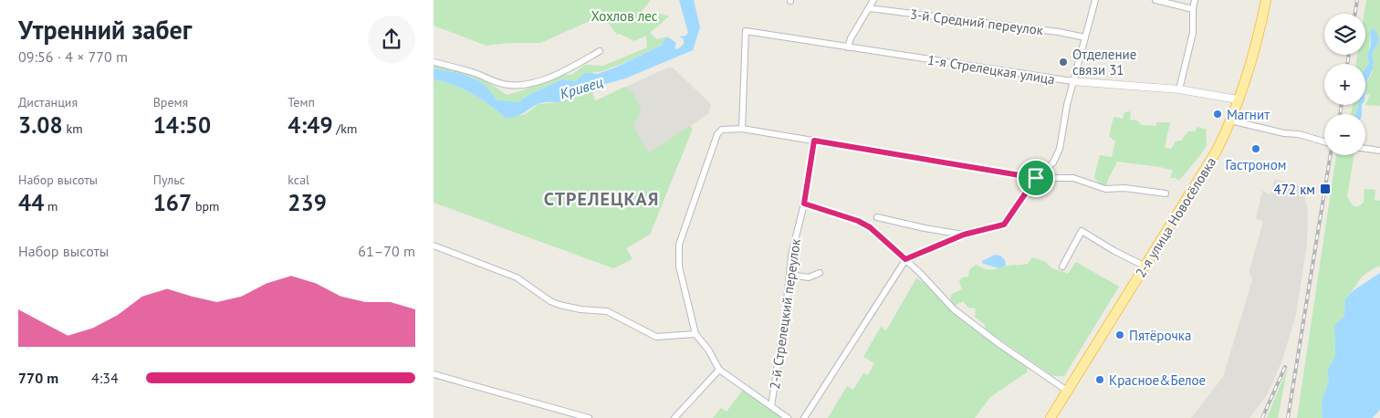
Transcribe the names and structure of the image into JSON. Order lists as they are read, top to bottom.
{
  "streets": {
    "main road": ["2-я улица Новосёловка"],
    "street": ["3-й Средний переулок", "1-я Стрелецкая улица", "2-й Стрелецкий переулок"]
  },
  "crossings": [
    ["1-я Стрелецкая улица", "2-я улица Новосёловка"]
  ],
  "districts": ["СТРЕЛЕЦКАЯ"],
  "water": ["Кривец"],
  "parks": ["Хохлов лес"],
  "places": {
    "other": [
      "Отделение связи 31",
      "Магнит",
      "Гастроном",
      "Пятёрочка",
      "Красное&Белое"
    ],
    "transit": ["472 км"]
  },
  "page": {
    "heading": ["Утренний забег", "09:56 · 4 × 770 m"],
    "map_buttons": ["+", "−"],
    "stats": [
      ["Дистанция", "3.08 km"],
      ["Время", "14:50"],
      ["Темп", "4:49 /km"],
      ["Набор высоты", "44 m"],
      ["Пульс", "167 bpm"],
      ["kcal", "239"]
    ],
    "chart": ["Набор высоты", "61–70 m"],
    "list": [
      {
        "name": "770 m",
        "note": "4:34"
      }
    ]
  }
}
